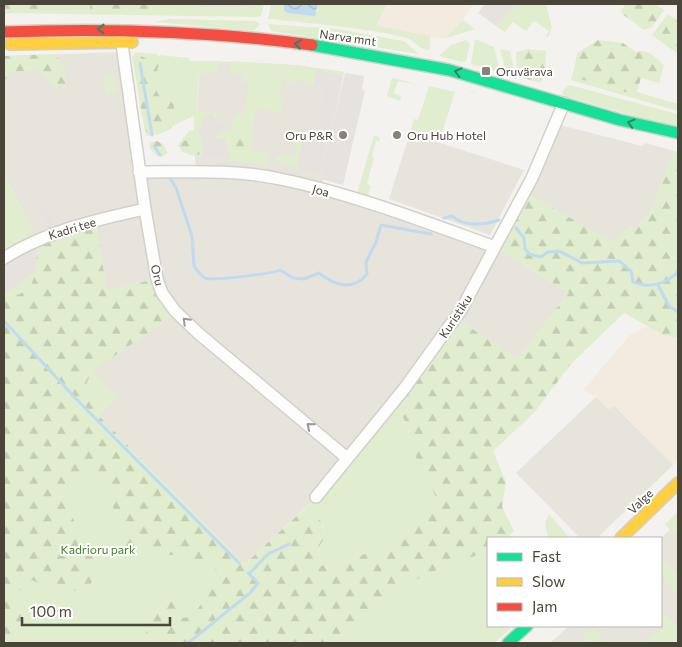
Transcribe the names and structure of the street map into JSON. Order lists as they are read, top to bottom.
{
  "streets": {
    "main road": ["Narva mnt", "Valge"],
    "street": [
      "Joa",
      "Kadri tee",
      "Oru",
      "Kuristiku"
    ]
  },
  "crossings": [
    ["Narva mnt", "Oru"],
    ["Narva mnt", "Kuristiku"],
    ["Joa", "Oru"],
    ["Joa", "Kuristiku"],
    ["Kadri tee", "Oru"],
    ["Oru", "Kuristiku"]
  ],
  "one_way": ["Oru"],
  "parks": ["Kadrioru park"],
  "places": {
    "transit": ["Oruvärava"],
    "other": ["Oru P&R", "Oru Hub Hotel"]
  },
  "legend": ["Fast", "Slow", "Jam"],
  "scale_bar": "100 m"
}
